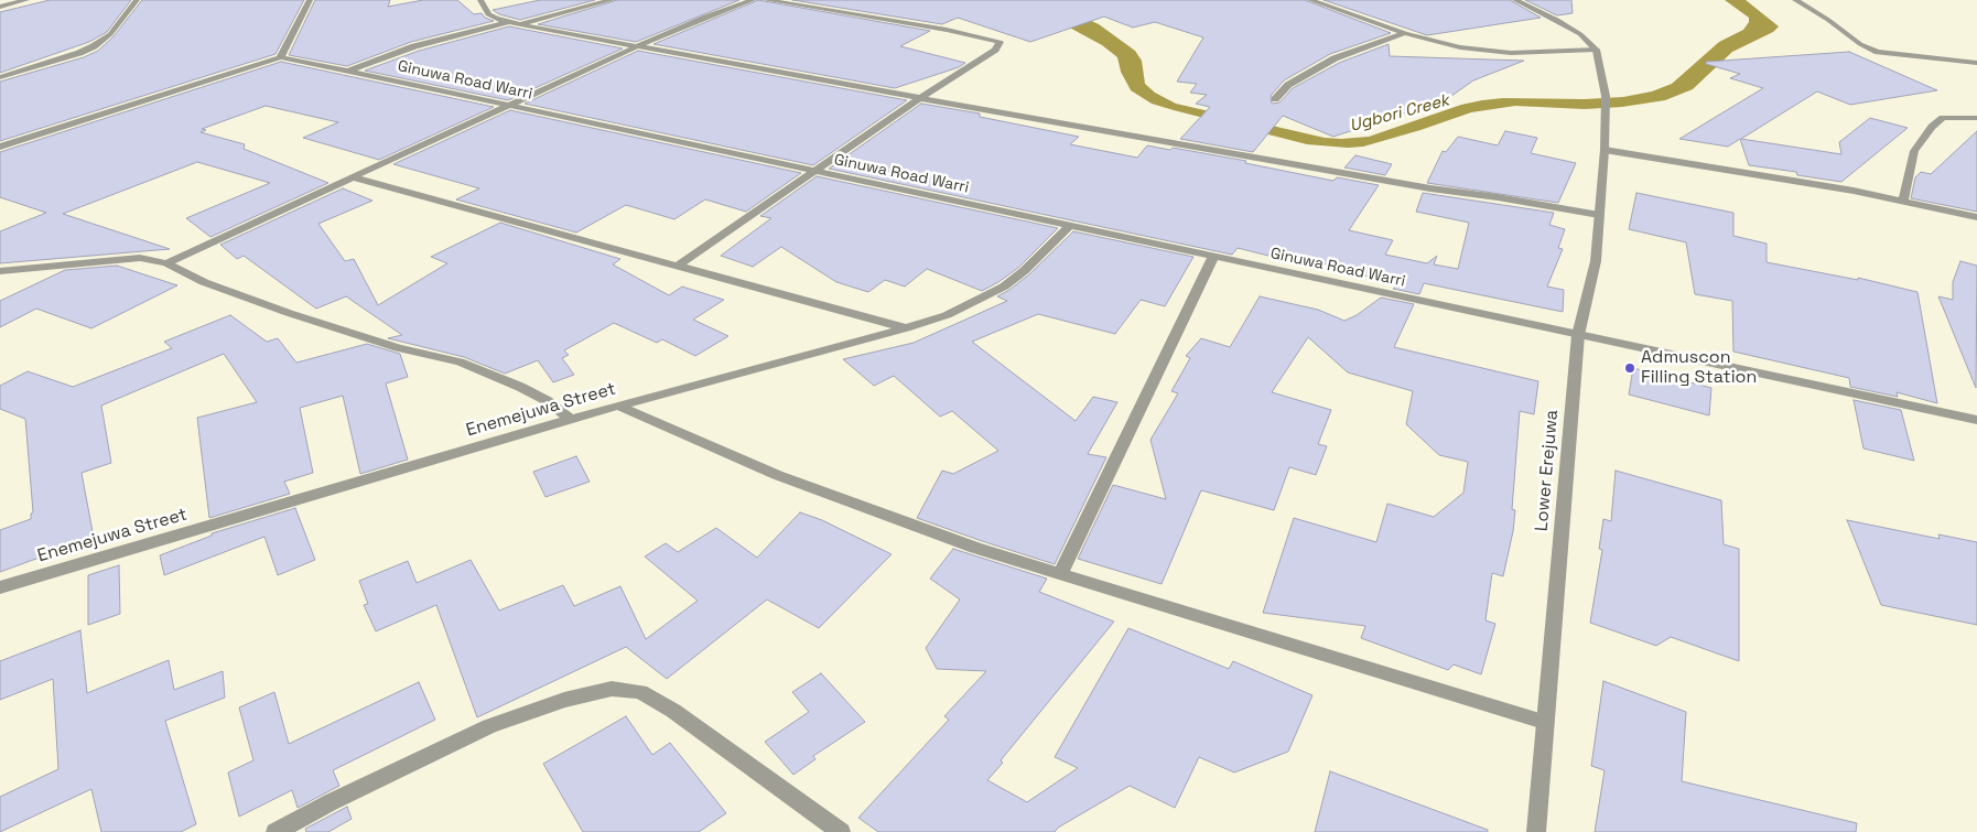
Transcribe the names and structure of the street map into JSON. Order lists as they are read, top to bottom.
{
  "streets": {
    "street": ["Ginuwa Road Warri", "Enemejuwa Street", "Lower Erejuwa"]
  },
  "crossings": [
    ["Ginuwa Road Warri", "Enemejuwa Street"],
    ["Ginuwa Road Warri", "Lower Erejuwa"]
  ],
  "water": ["Ugbori Creek"],
  "places": ["Admuscon Filling Station"]
}
